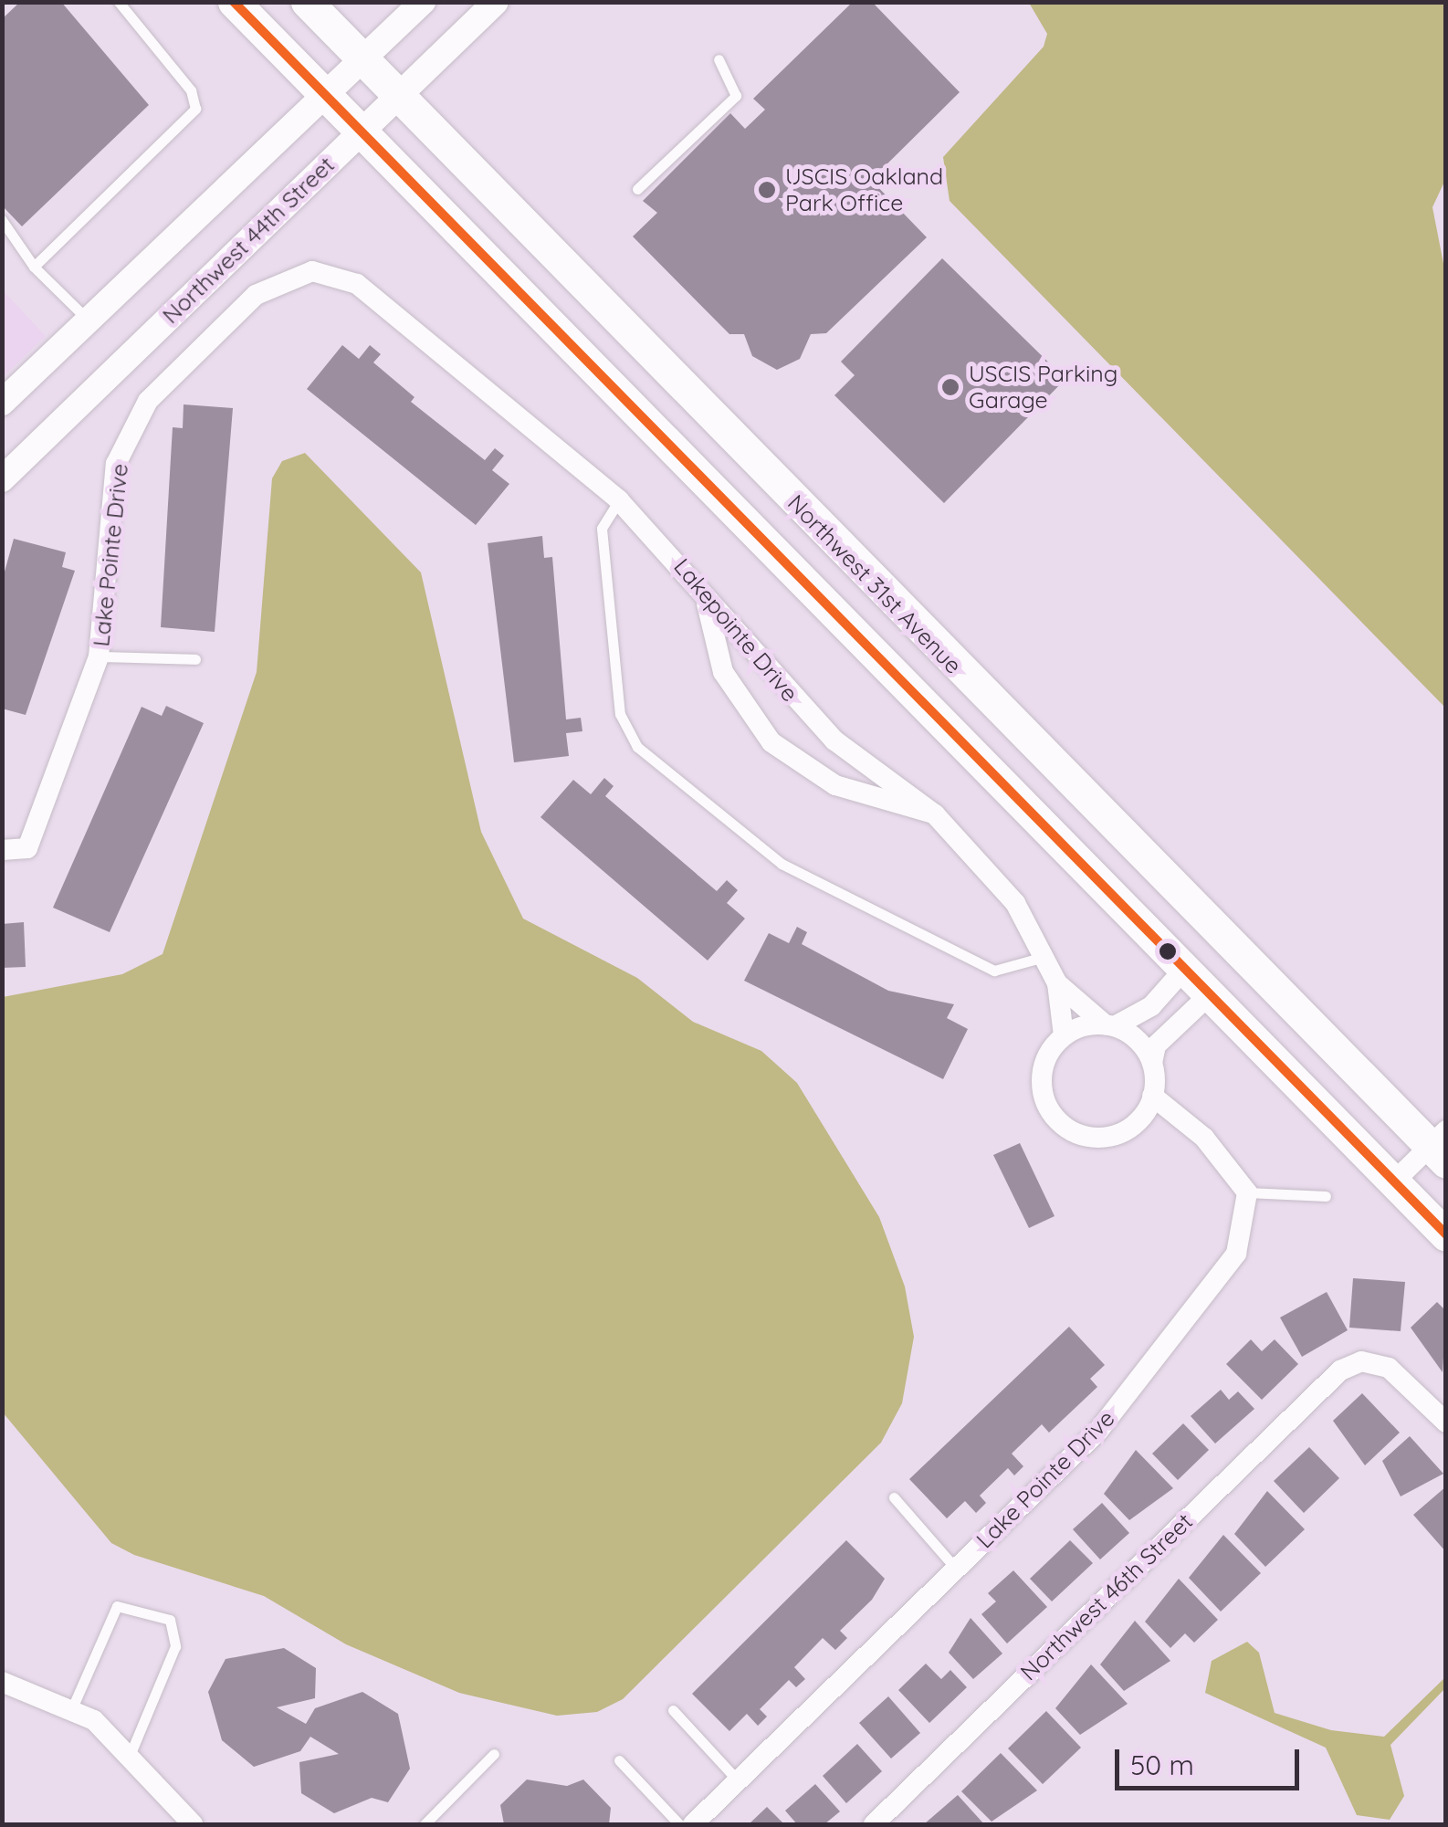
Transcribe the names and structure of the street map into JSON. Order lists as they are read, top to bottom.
{
  "streets": {
    "main road": ["Northwest 31st Avenue"],
    "street": [
      "Northwest 44th Street",
      "Lake Pointe Drive",
      "Lakepointe Drive",
      "Northwest 46th Street"
    ]
  },
  "crossings": [
    ["Northwest 44th Street", "Northwest 31st Avenue"],
    ["Lake Pointe Drive", "Lakepointe Drive"]
  ],
  "places": ["USCIS Oakland Park Office", "USCIS Parking Garage"],
  "scale_bar": "50 m"
}
